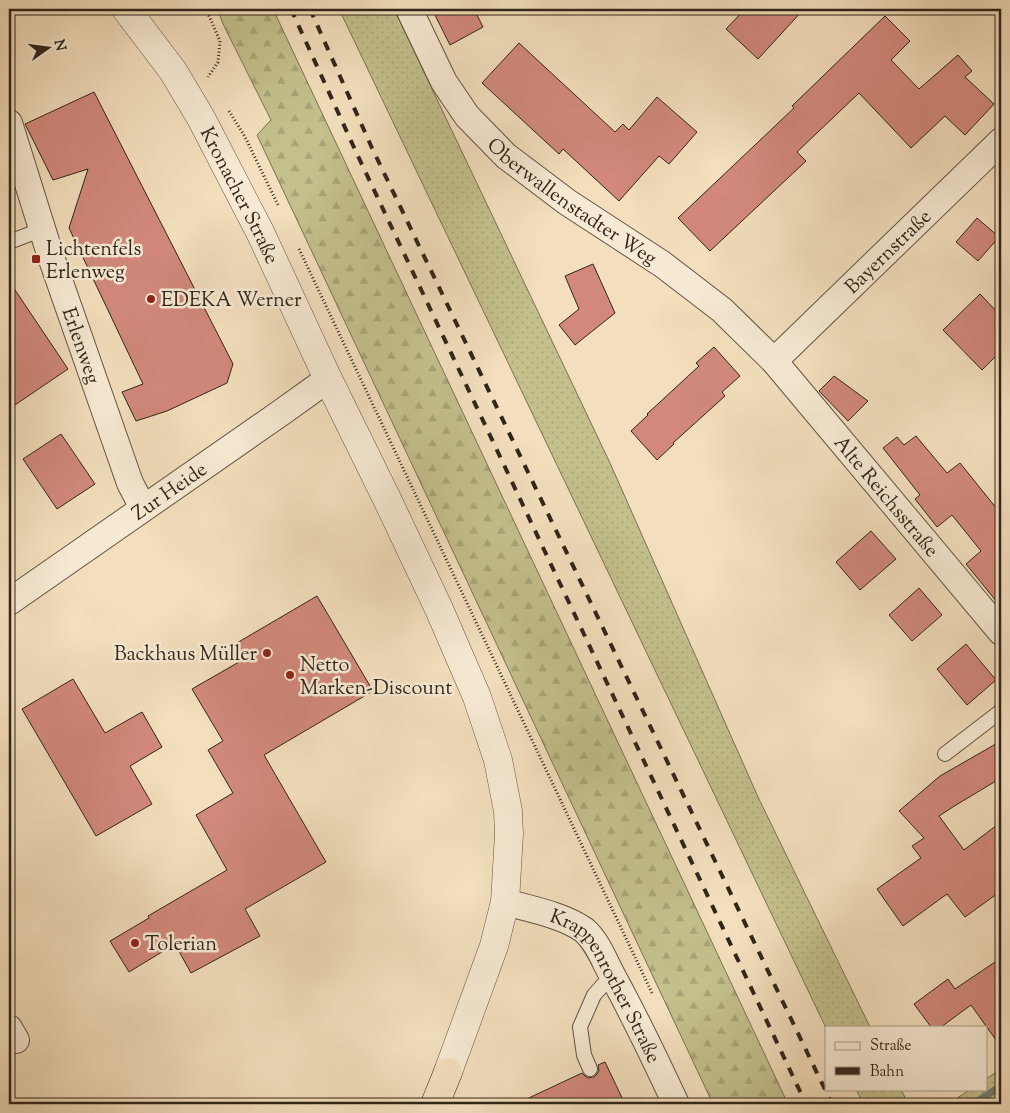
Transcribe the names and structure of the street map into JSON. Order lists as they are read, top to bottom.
{
  "streets": {
    "street": [
      "Kronacher Straße",
      "Oberwallenstadter Weg",
      "Bayernstraße",
      "Erlenweg",
      "Zur Heide",
      "Alte Reichsstraße",
      "Krappenrother Straße"
    ]
  },
  "crossings": [
    ["Kronacher Straße", "Zur Heide"],
    ["Kronacher Straße", "Krappenrother Straße"],
    ["Oberwallenstadter Weg", "Bayernstraße"],
    ["Oberwallenstadter Weg", "Alte Reichsstraße"],
    ["Bayernstraße", "Alte Reichsstraße"],
    ["Erlenweg", "Zur Heide"]
  ],
  "places": {
    "transit": ["Lichtenfels Erlenweg"],
    "other": [
      "EDEKA Werner",
      "Backhaus Müller",
      "Netto Marken-Discount",
      "Tolerian"
    ]
  },
  "legend": ["Straße", "Bahn"],
  "north": "right"
}
